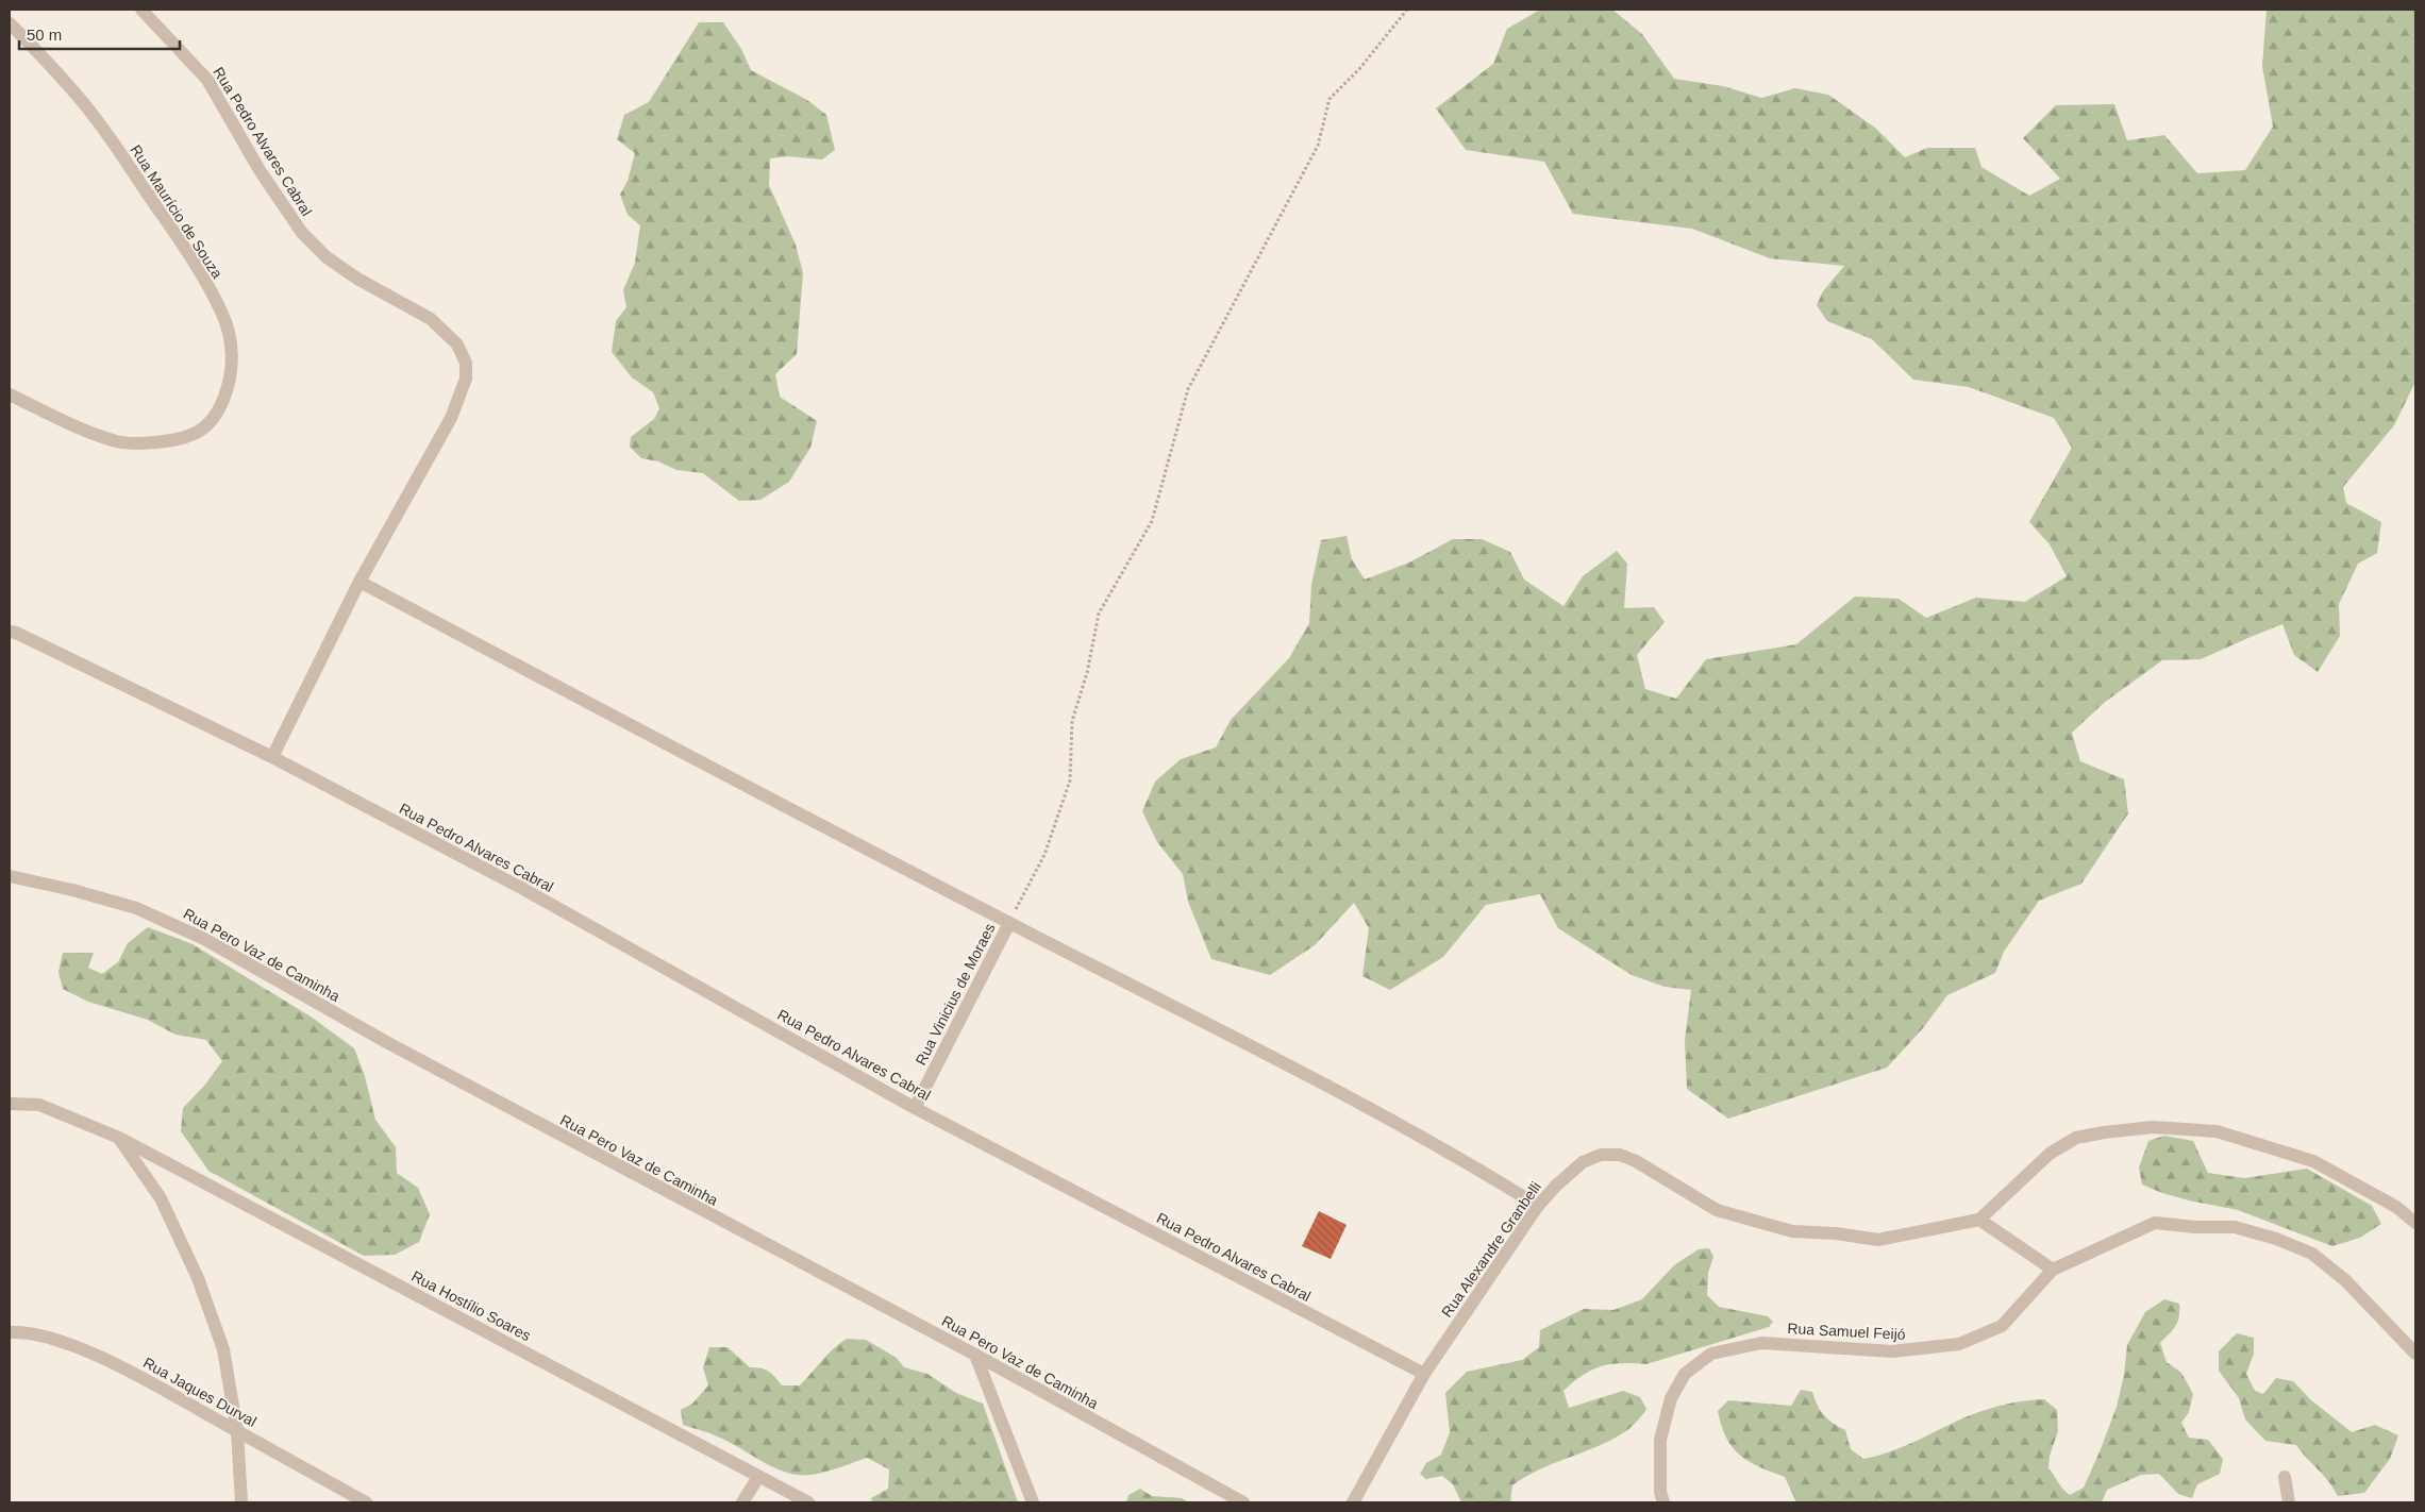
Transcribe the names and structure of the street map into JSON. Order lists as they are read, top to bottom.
{
  "streets": {
    "street": [
      "Rua Pedro Alvares Cabral",
      "Rua Maurício de Souza",
      "Rua Pero Vaz de Caminha",
      "Rua Vinicius de Moraes",
      "Rua Alexandre Granbelli",
      "Rua Hostílio Soares",
      "Rua Samuel Feijó",
      "Rua Jaques Durval"
    ]
  },
  "crossings": [
    ["Rua Pedro Alvares Cabral", "Rua Vinicius de Moraes"],
    ["Rua Pedro Alvares Cabral", "Rua Alexandre Granbelli"]
  ],
  "scale_bar": "50 m"
}
